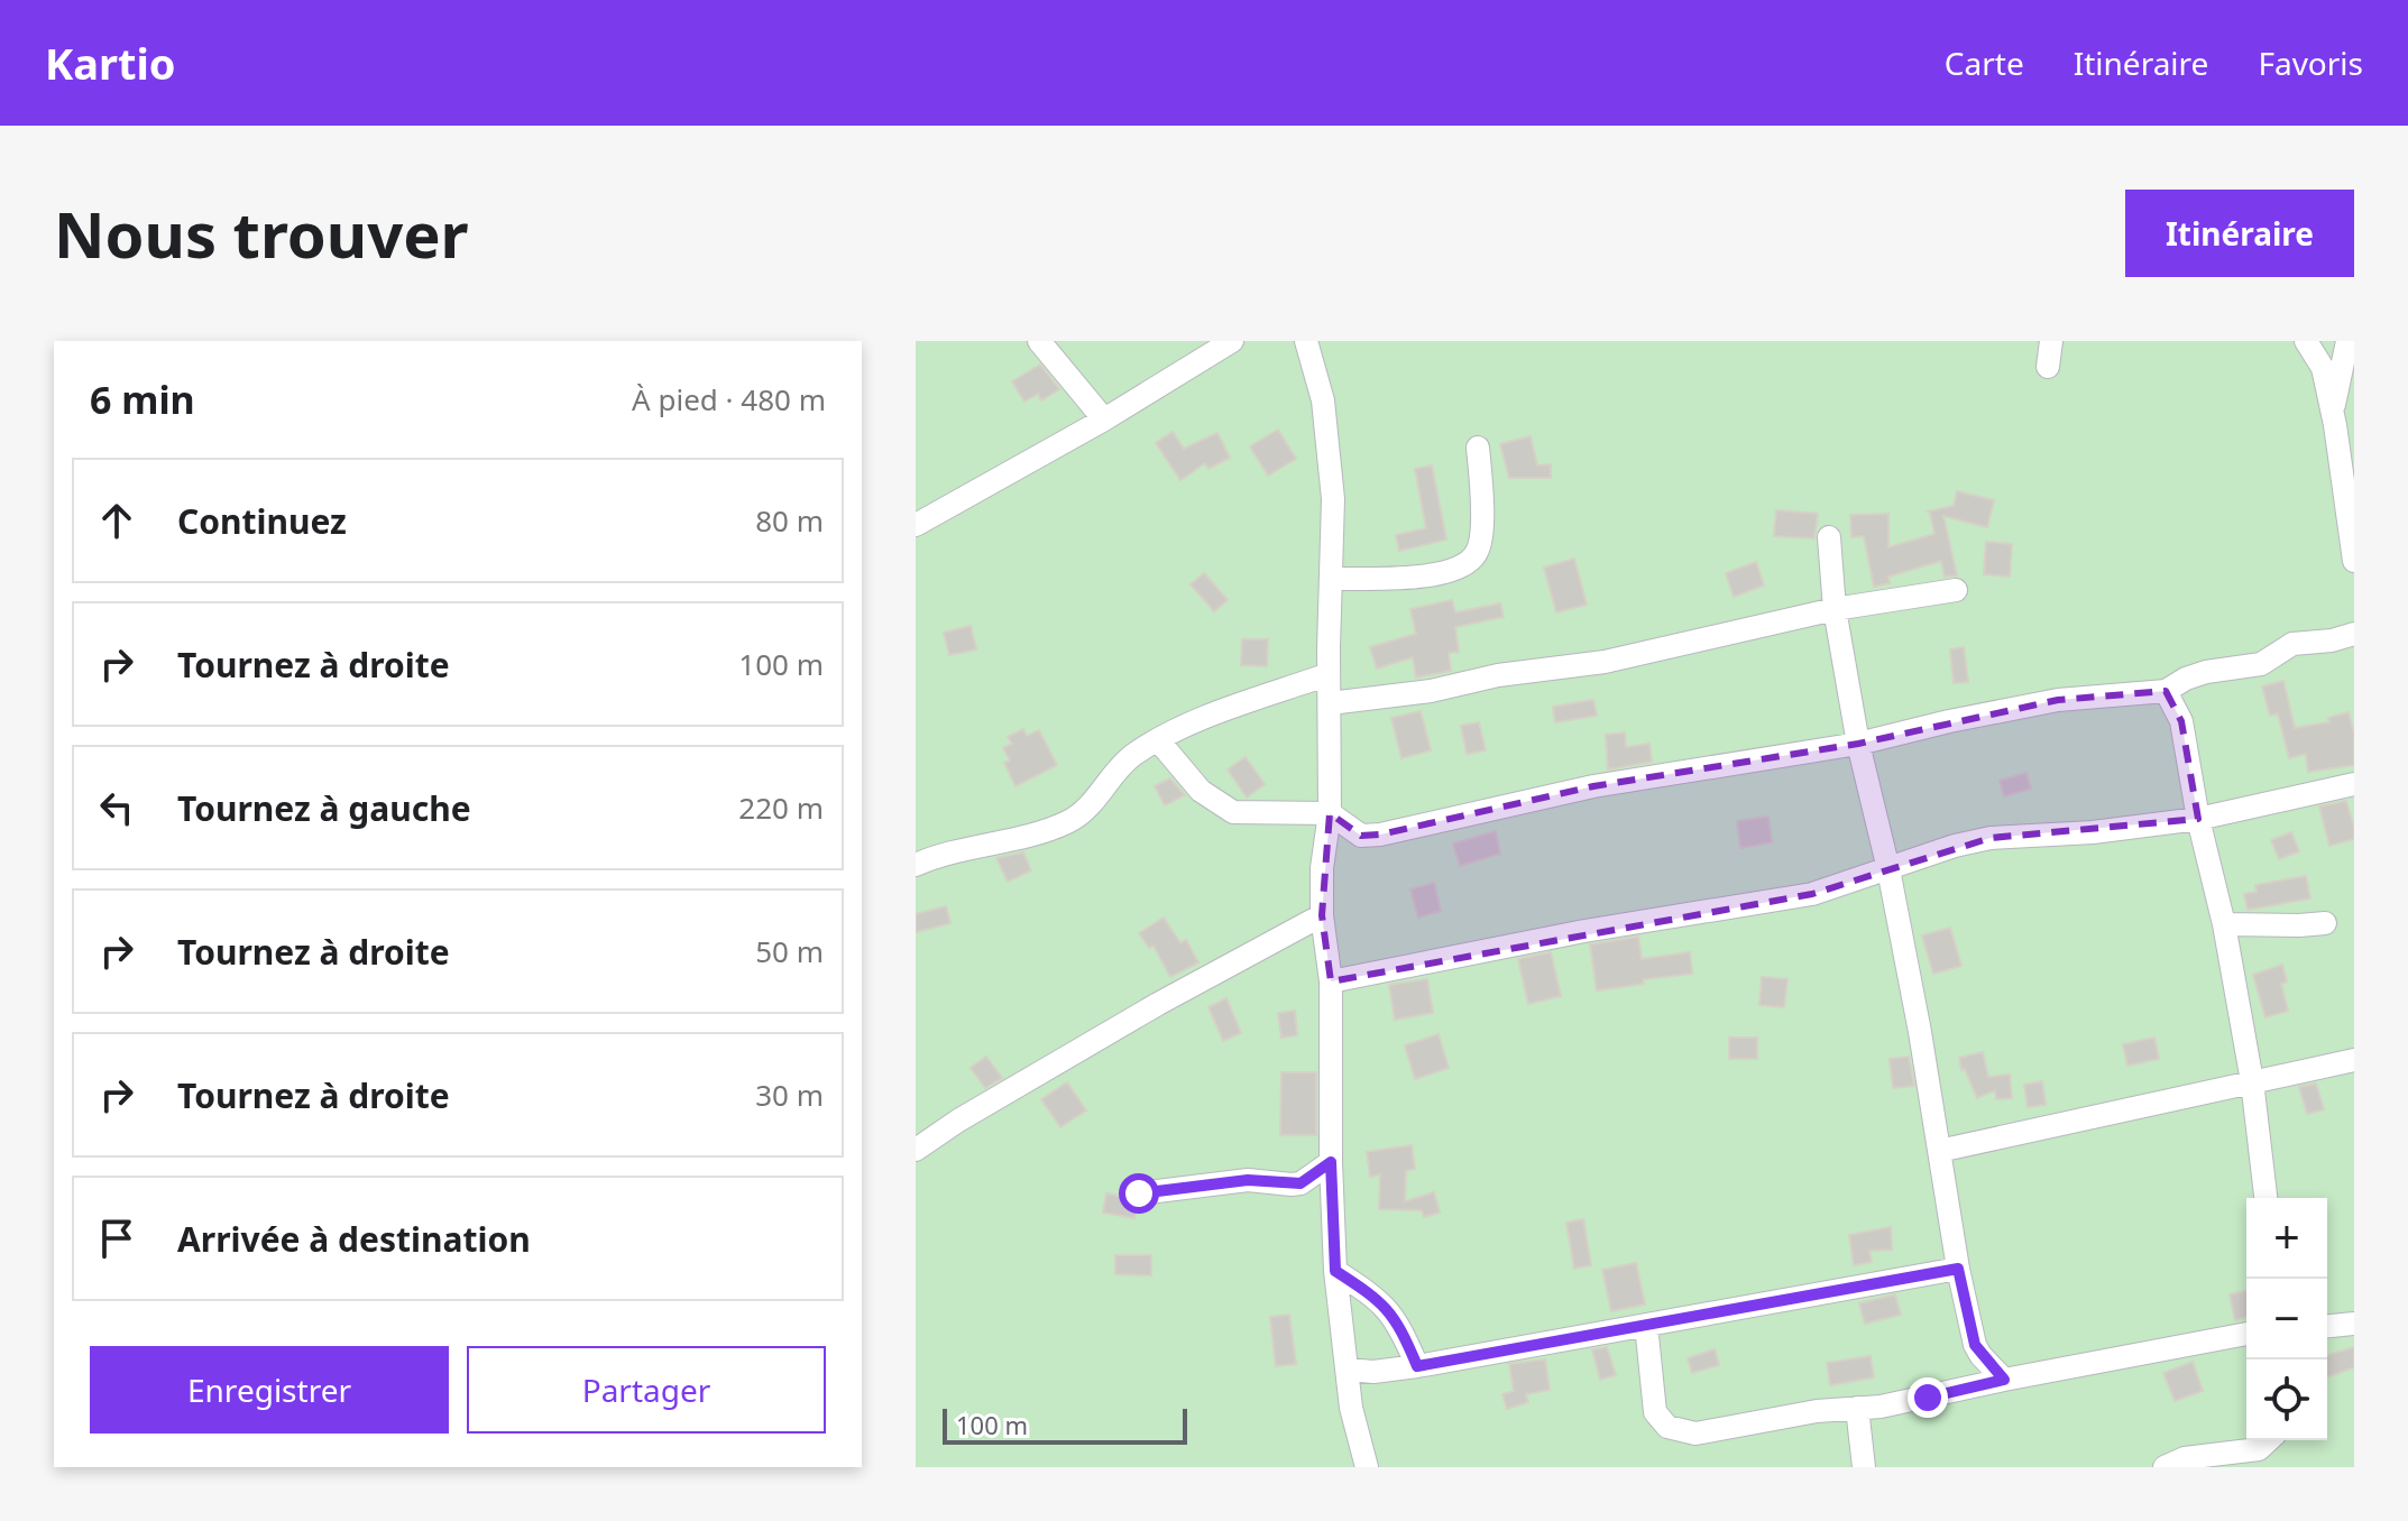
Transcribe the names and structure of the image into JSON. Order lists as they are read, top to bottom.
{
  "scale_bar": "100 m",
  "page": {
    "header": "Kartio",
    "nav": ["Carte", "Itinéraire", "Favoris"],
    "buttons": [
      "Itinéraire",
      ["Enregistrer", "Partager"]
    ],
    "title": "Nous trouver",
    "heading": ["6 min", "À pied · 480 m"],
    "list": [
      ["Continuez", "80 m"],
      ["Tournez à droite", "100 m"],
      ["Tournez à gauche", "220 m"],
      ["Tournez à droite", "50 m"],
      ["Tournez à droite", "30 m"],
      "Arrivée à destination"
    ],
    "map_buttons": ["+", "−"],
    "scale": "100 m"
  }
}
